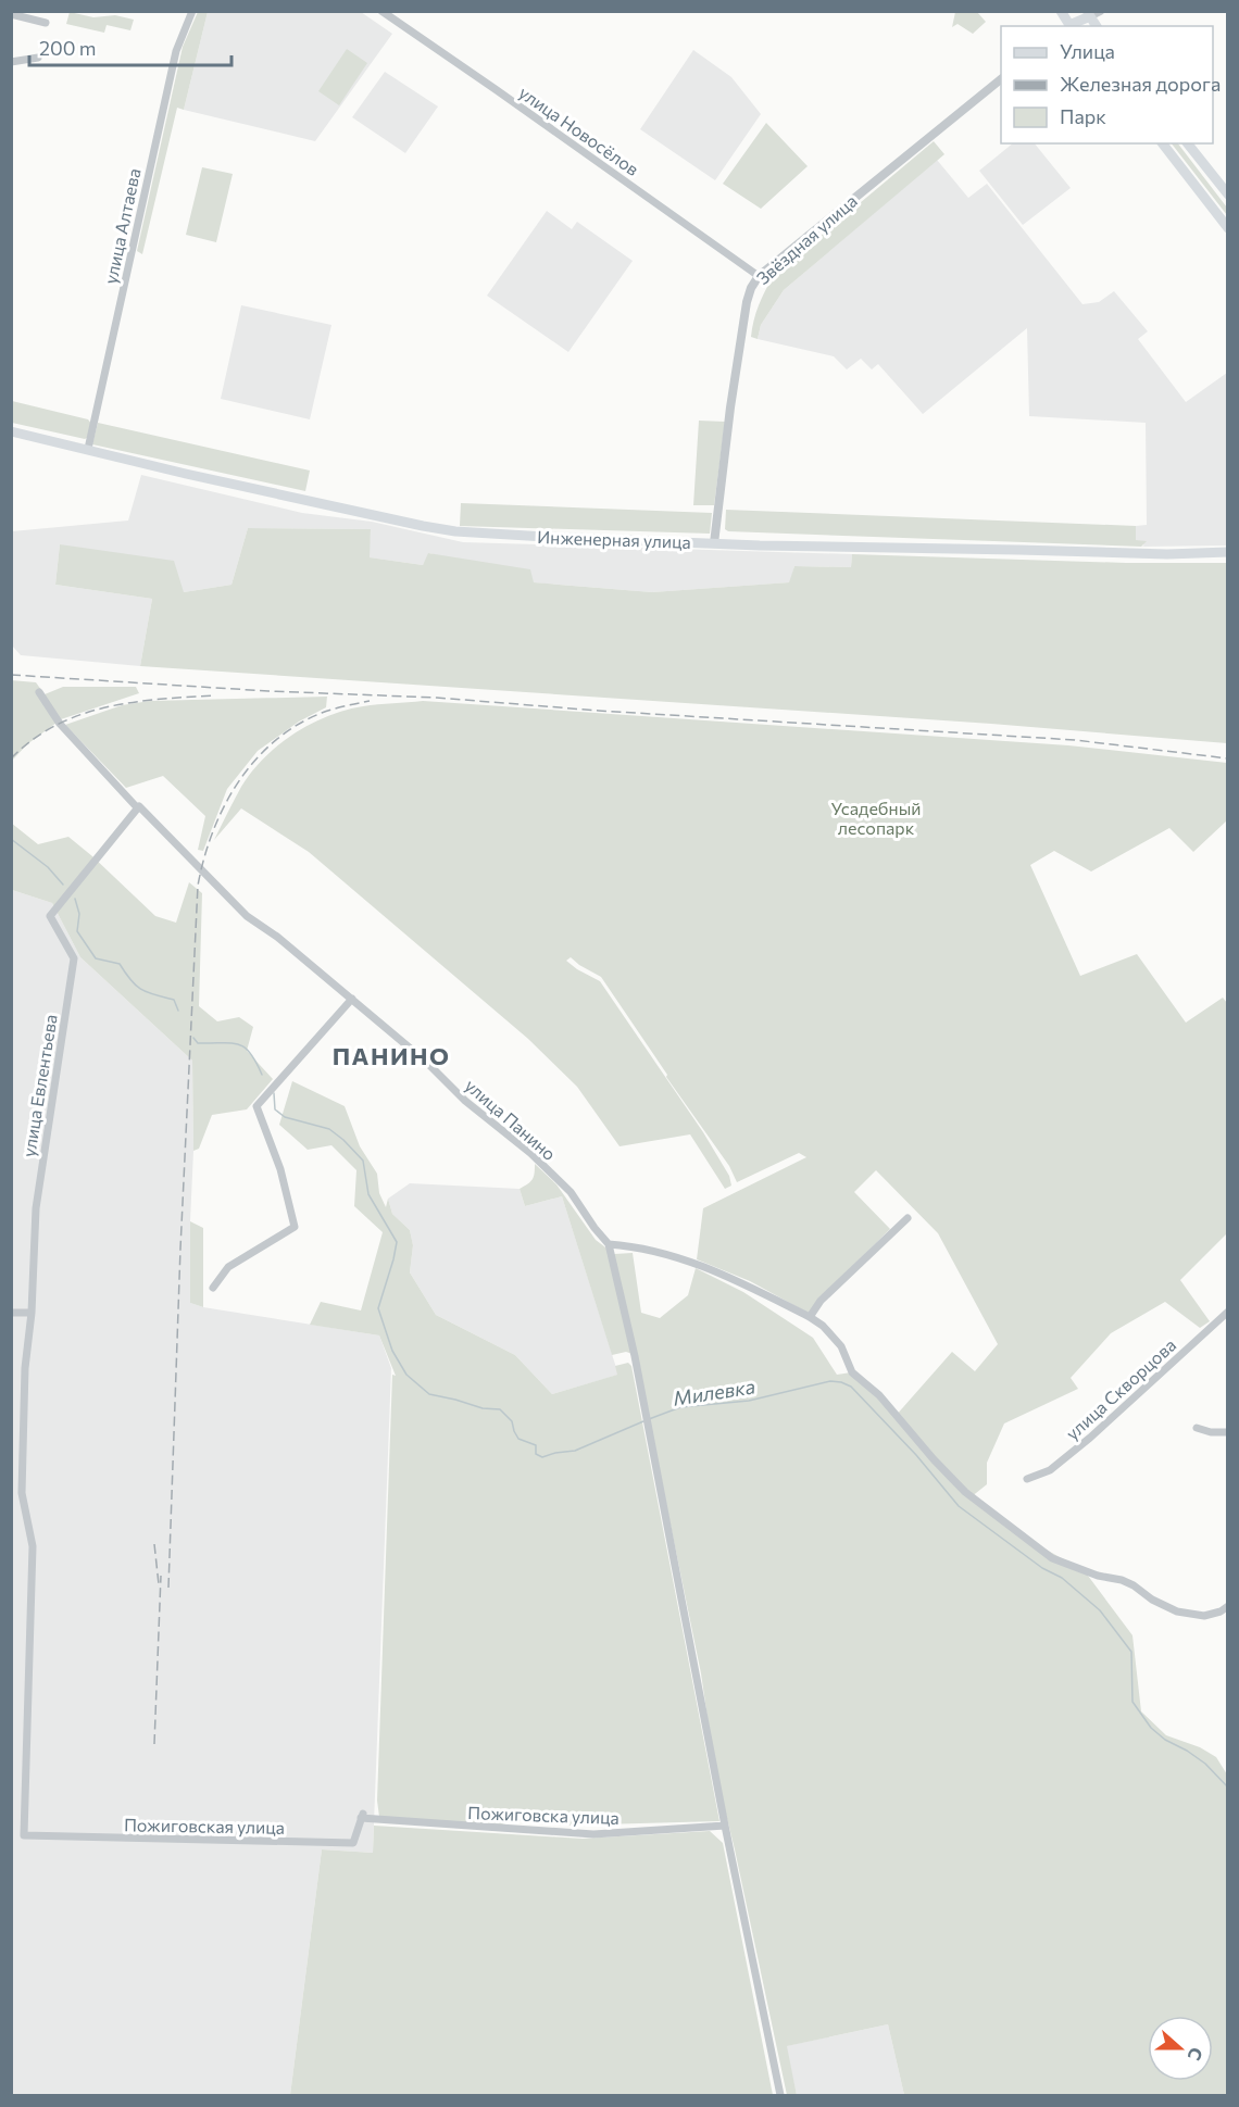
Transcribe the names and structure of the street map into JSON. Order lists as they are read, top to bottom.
{
  "streets": {
    "main road": ["Инженерная улица"],
    "street": [
      "улица Новосёлов",
      "улица Алтаева",
      "Звёздная улица",
      "улица Евлентьева",
      "улица Панино",
      "улица Скворцова",
      "Пожиговска улица",
      "Пожиговская улица"
    ]
  },
  "crossings": [
    ["улица Новосёлов", "Звёздная улица"],
    ["улица Алтаева", "Инженерная улица"],
    ["Звёздная улица", "Инженерная улица"],
    ["улица Евлентьева", "улица Панино"],
    ["улица Евлентьева", "Пожиговская улица"],
    ["улица Панино", "Пожиговска улица"],
    ["Пожиговска улица", "Пожиговская улица"]
  ],
  "districts": ["ПАНИНО"],
  "water": ["Милевка"],
  "parks": ["Усадебный лесопарк"],
  "legend": ["Улица", "Железная дорога", "Парк"],
  "scale_bar": "200 m",
  "north": "right"
}
